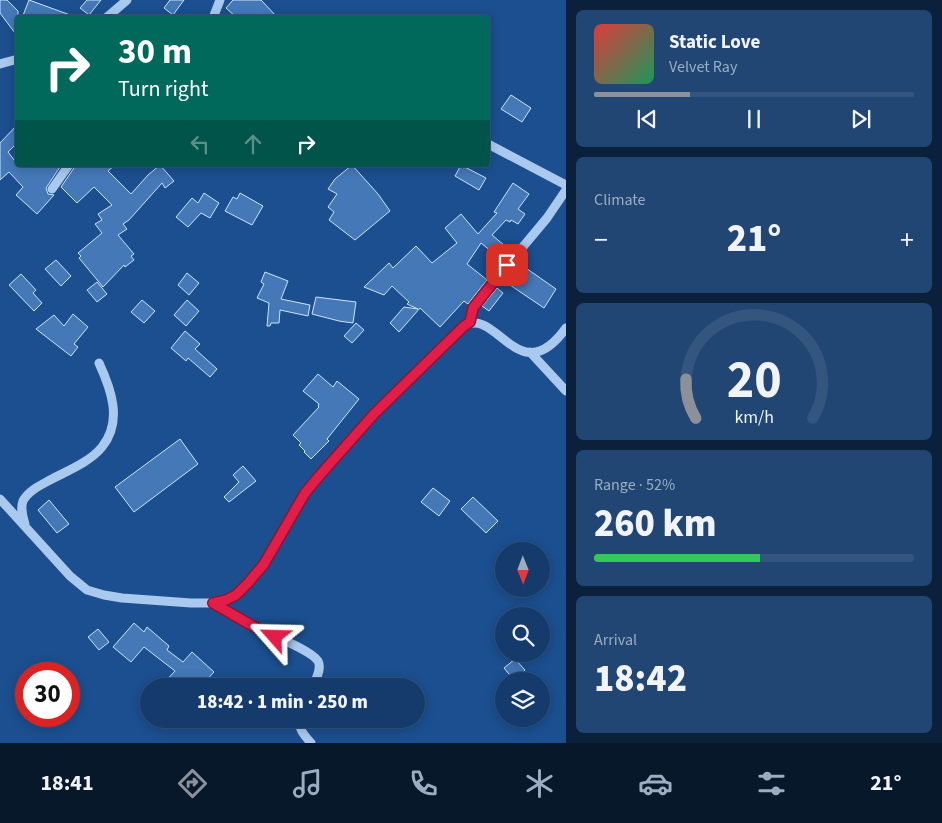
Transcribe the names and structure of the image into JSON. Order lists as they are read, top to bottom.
{
  "north": "bottom",
  "page": {
    "turn": ["30 m", "Turn right"],
    "song": ["Static Love", "Velvet Ray"],
    "tile": [
      "Climate",
      ["Range · 52%", "260 km"],
      ["Arrival", "18:42"]
    ],
    "heat": ["−", "21°", "+"],
    "limit": "30",
    "trip": "18:42 · 1 min · 250 m",
    "tabs": ["18:41", "21°"],
    "gauge": ["20", "km/h"]
  }
}
